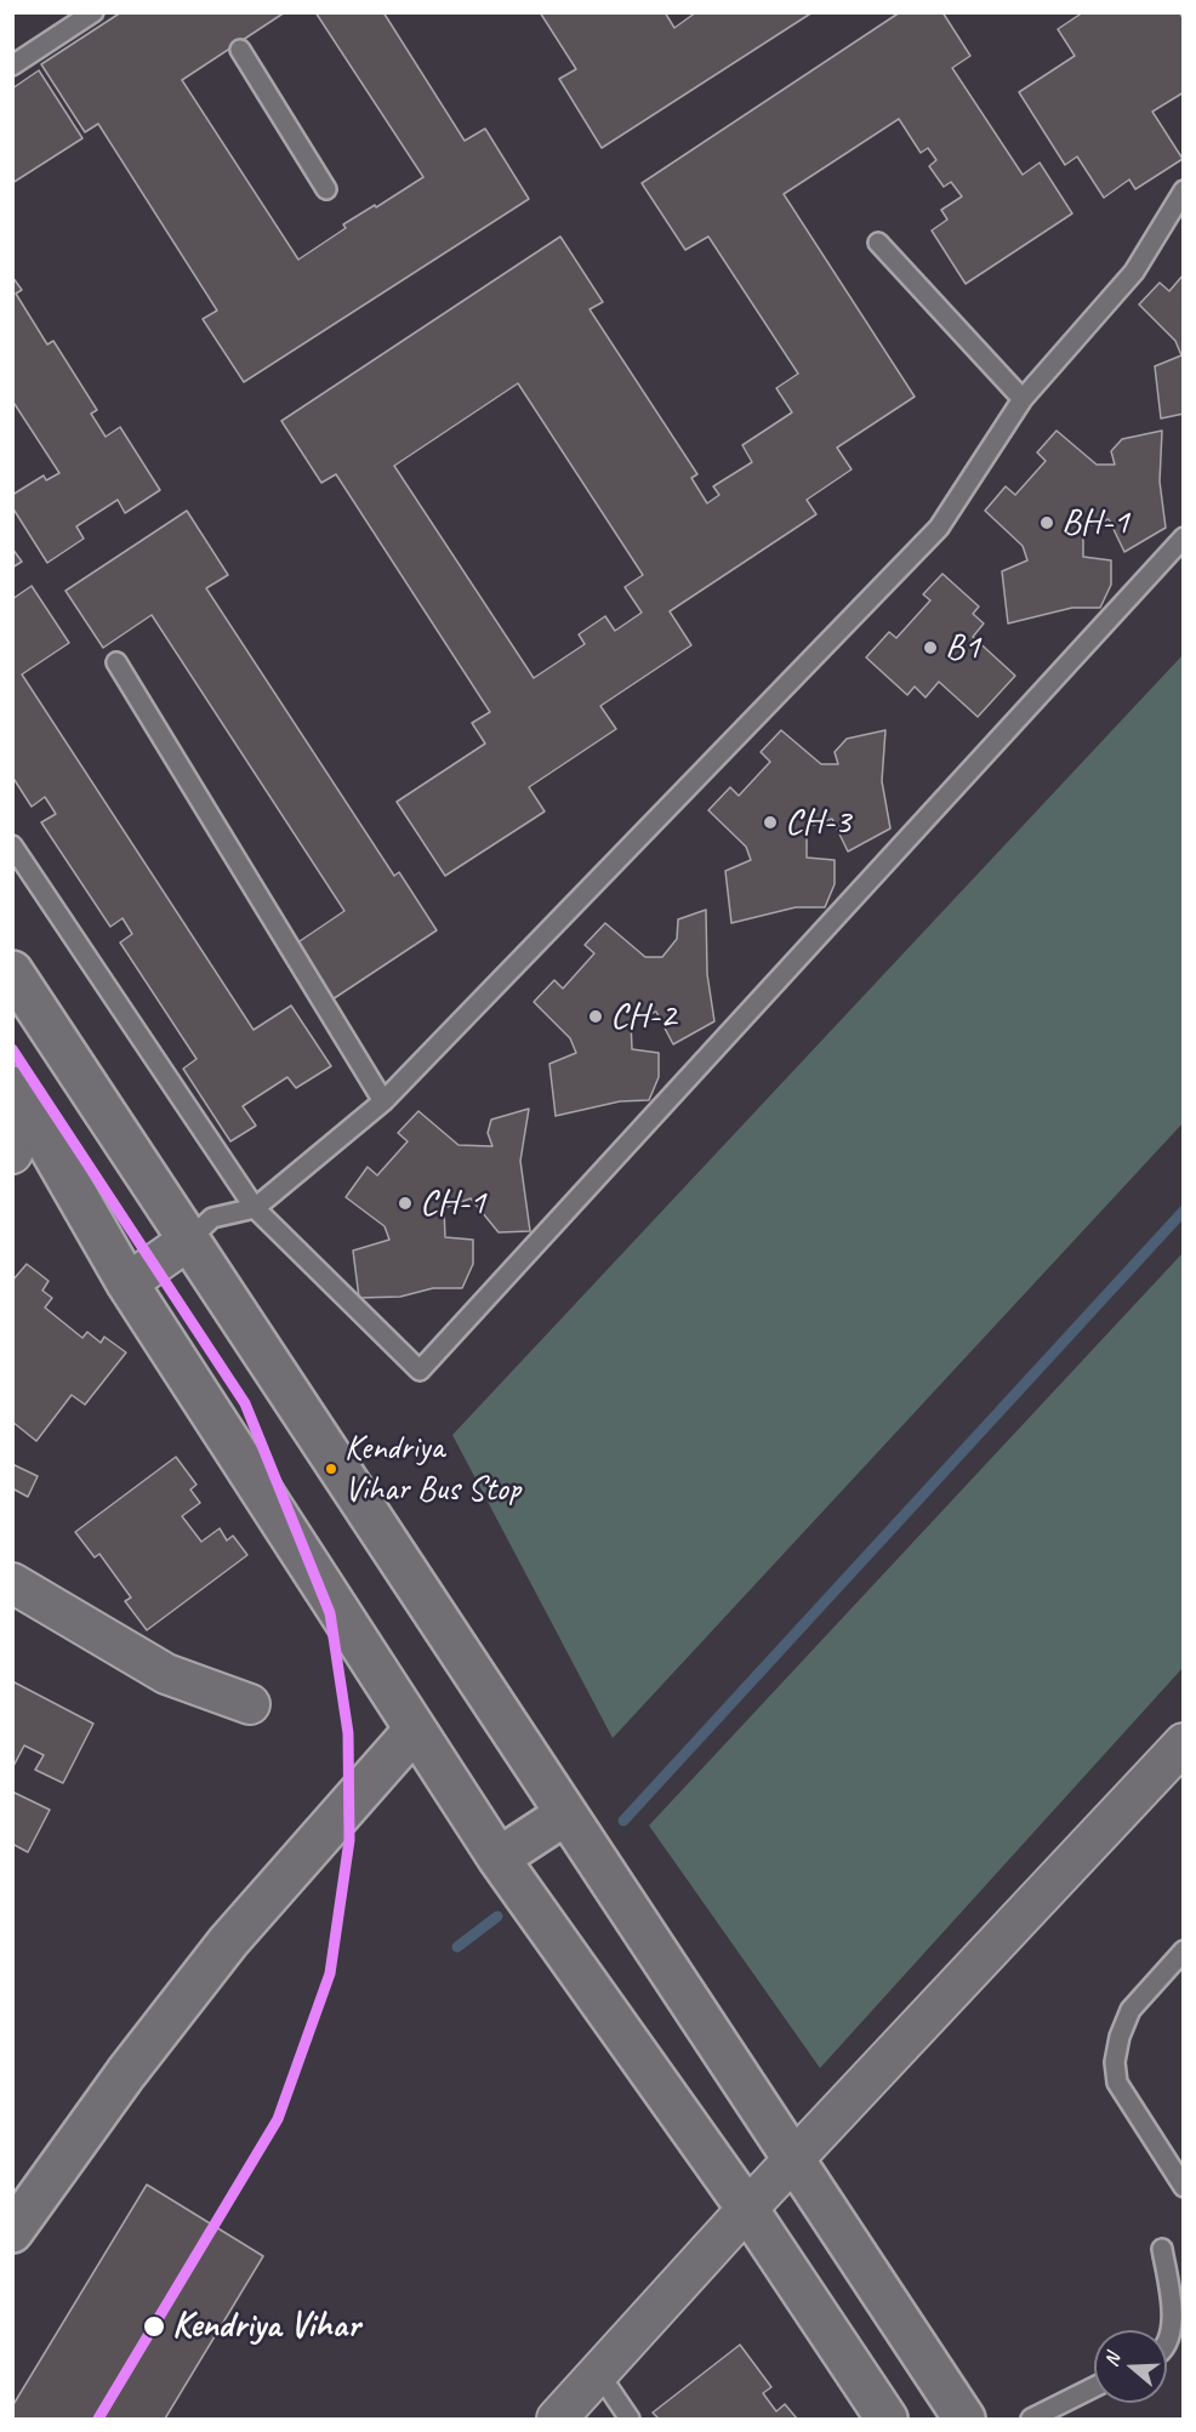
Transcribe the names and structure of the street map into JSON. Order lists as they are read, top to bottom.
{
  "places": [
    "BH-1",
    "B1",
    "CH-3",
    "CH-2",
    "CH-1",
    "Kendriya Vihar Bus Stop",
    "Kendriya Vihar"
  ],
  "north": "left"
}
